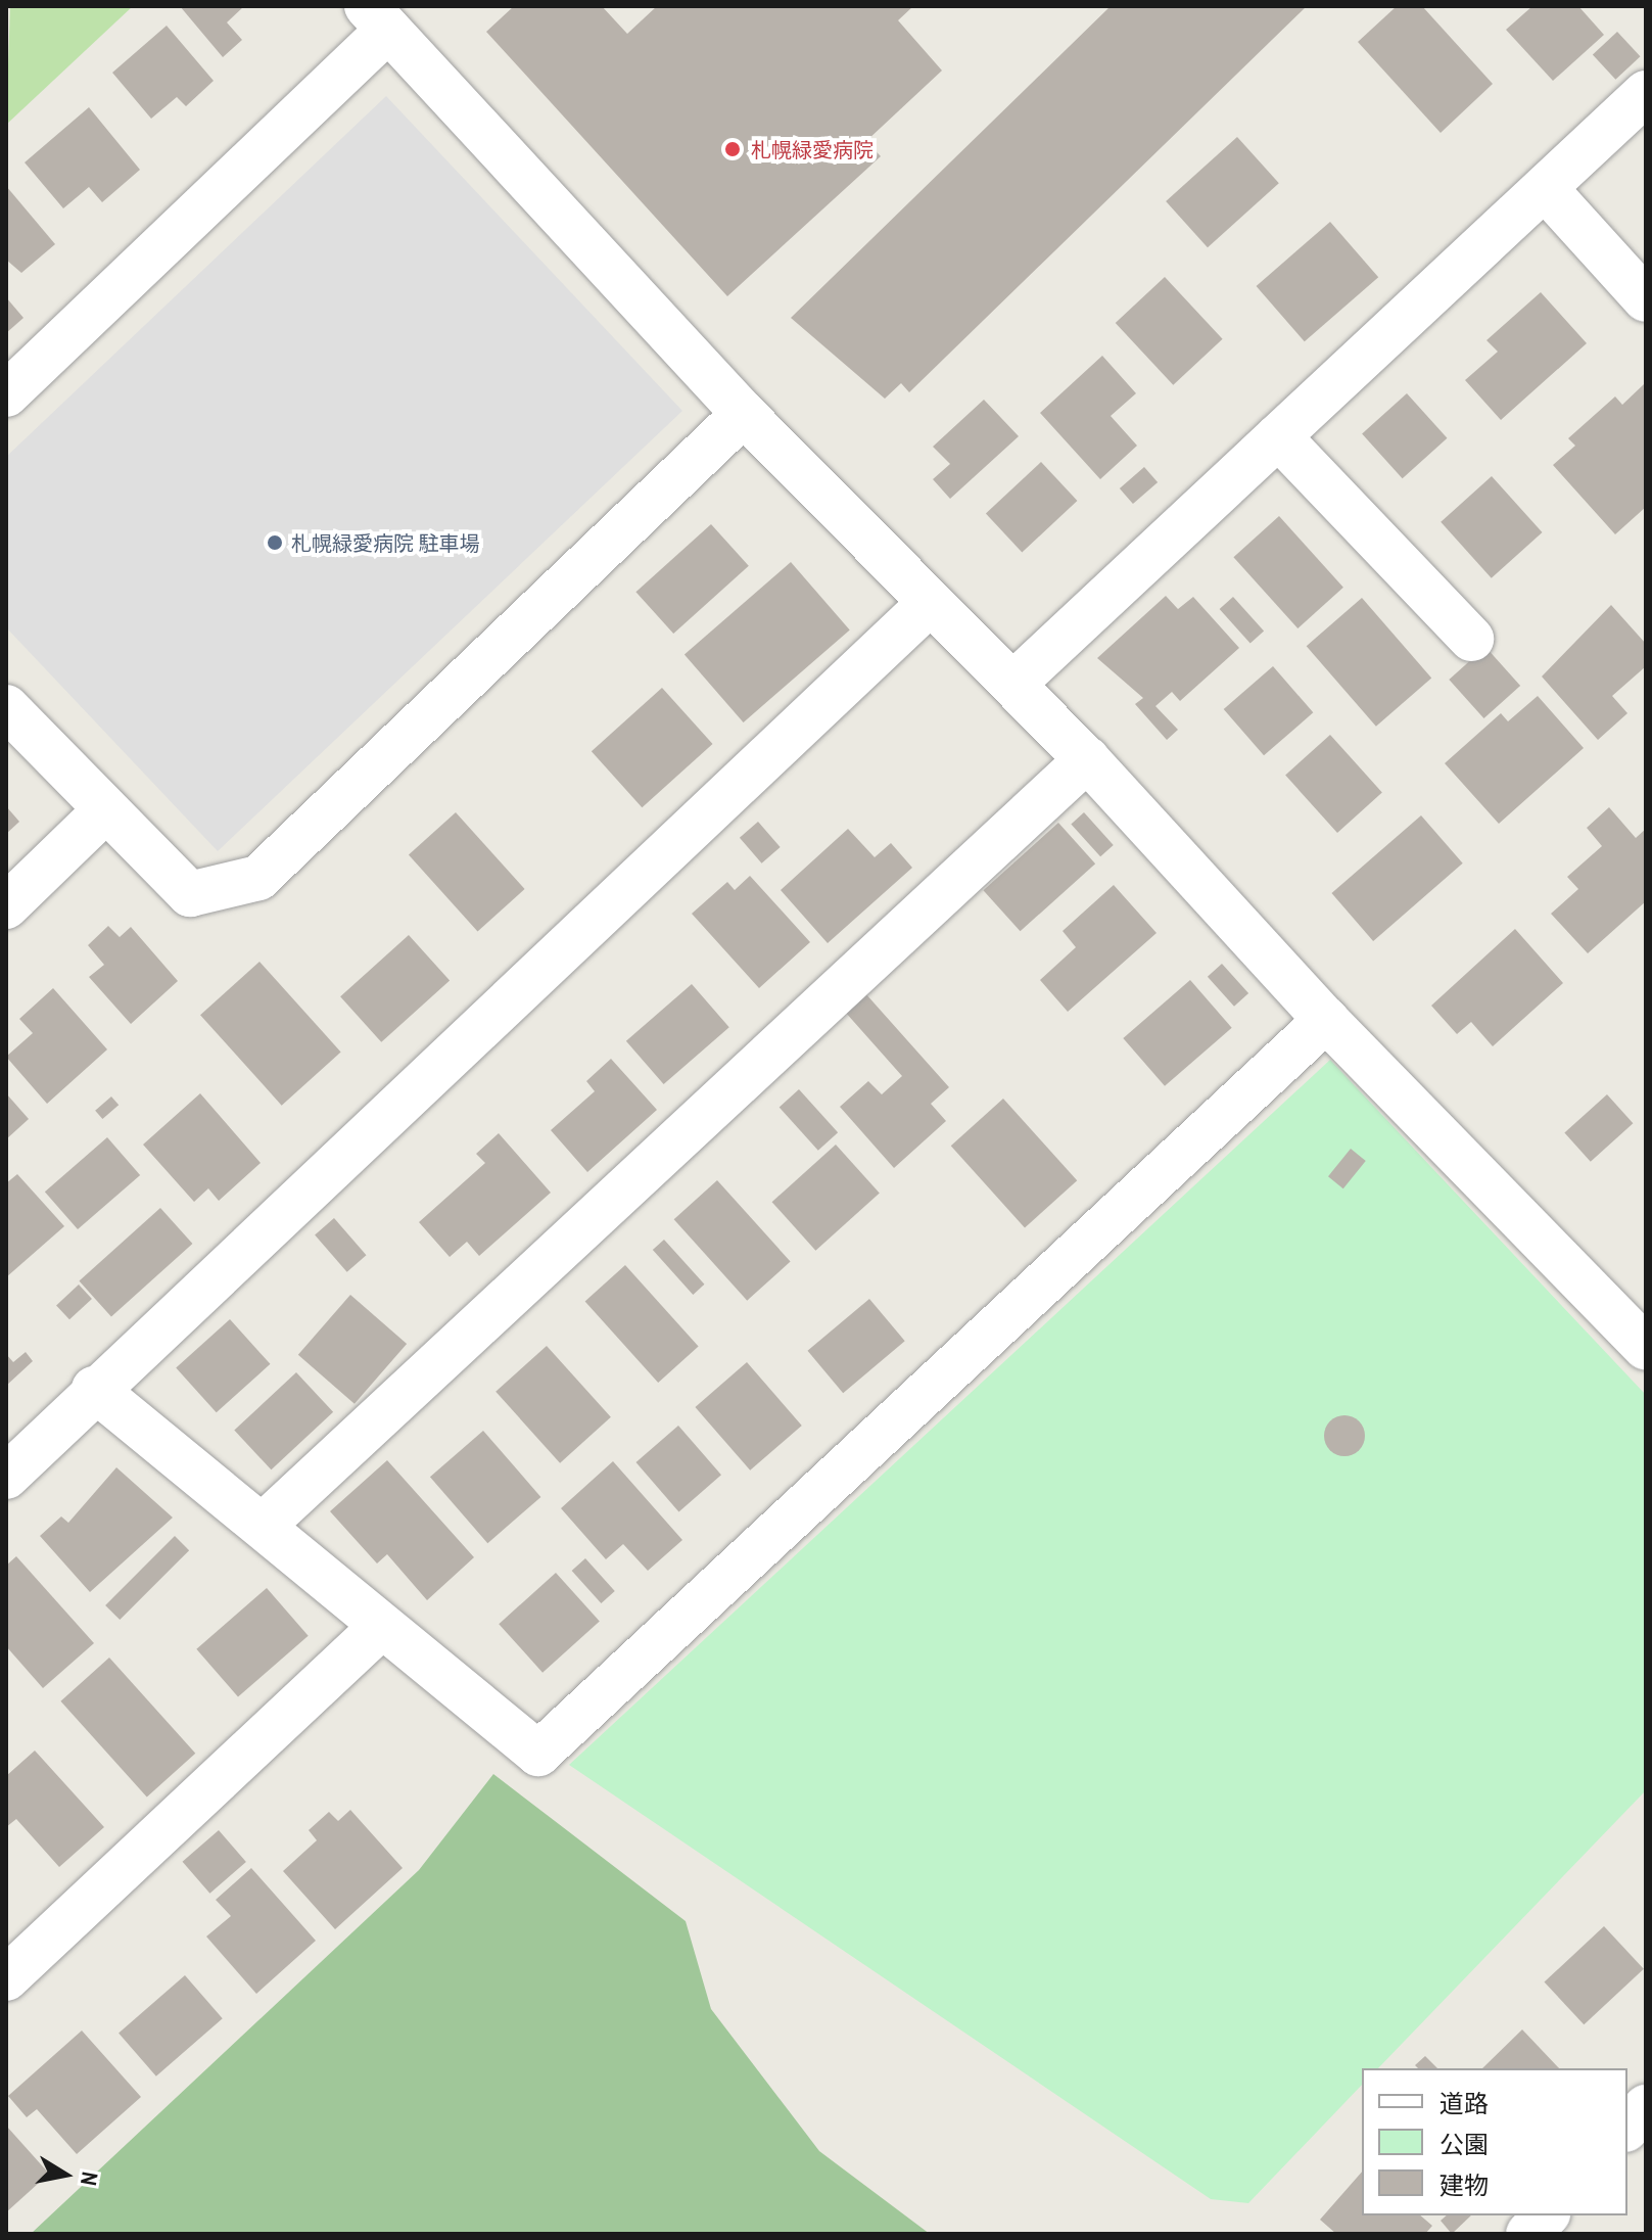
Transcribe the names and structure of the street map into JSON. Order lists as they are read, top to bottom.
{
  "places": ["札幌緑愛病院", "札幌緑愛病院 駐車場"],
  "legend": ["道路", "公園", "建物"],
  "north": "right"
}
